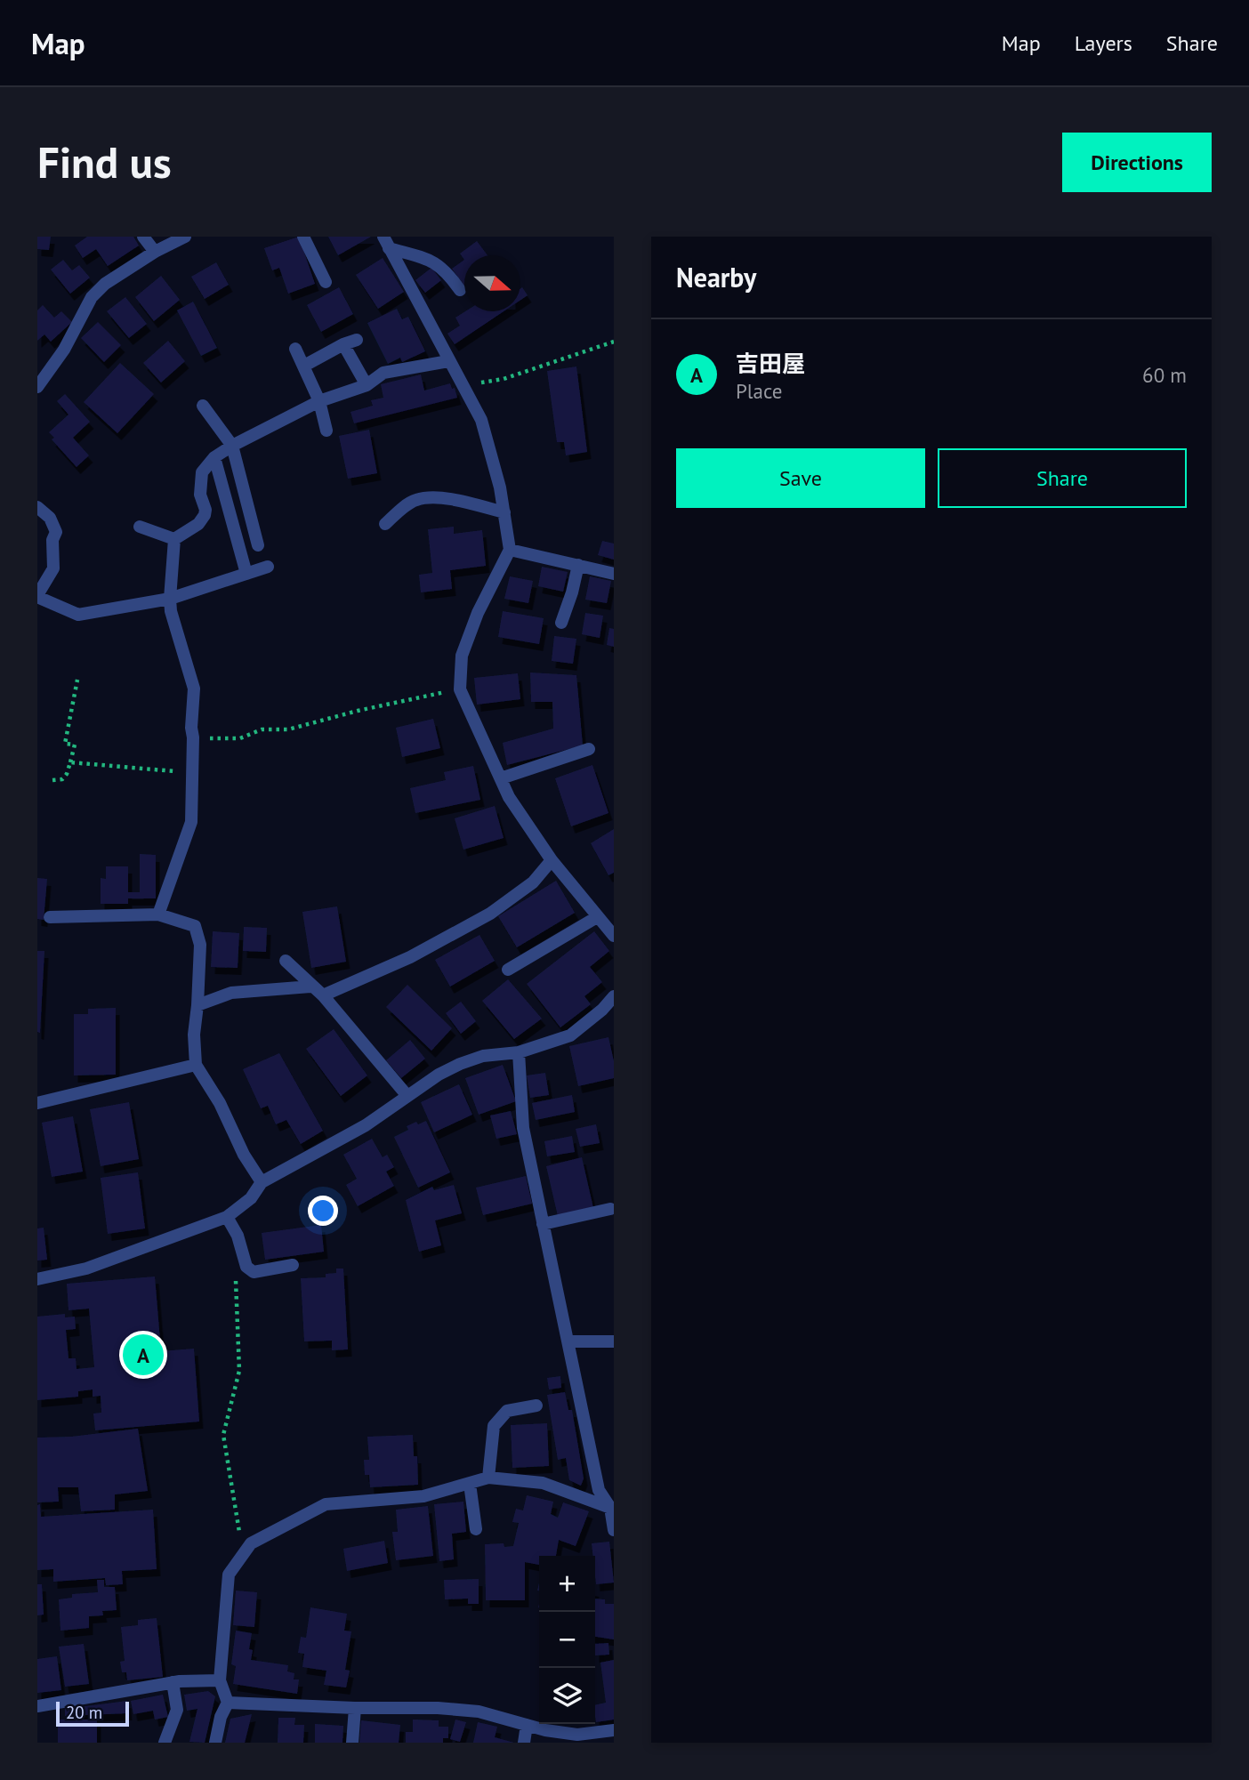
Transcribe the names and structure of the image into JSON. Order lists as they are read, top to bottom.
{
  "scale_bar": "20 m",
  "north": "right",
  "page": {
    "header": "Map",
    "nav": ["Map", "Layers", "Share"],
    "buttons": [
      "Directions",
      ["Save", "Share"]
    ],
    "title": "Find us",
    "heading": "Nearby",
    "list": [
      {
        "mark": "A",
        "name": "吉田屋",
        "note": "Place",
        "value": "60 m"
      }
    ],
    "pins": "A",
    "map_buttons": ["+", "−"],
    "scale": "20 m"
  }
}
